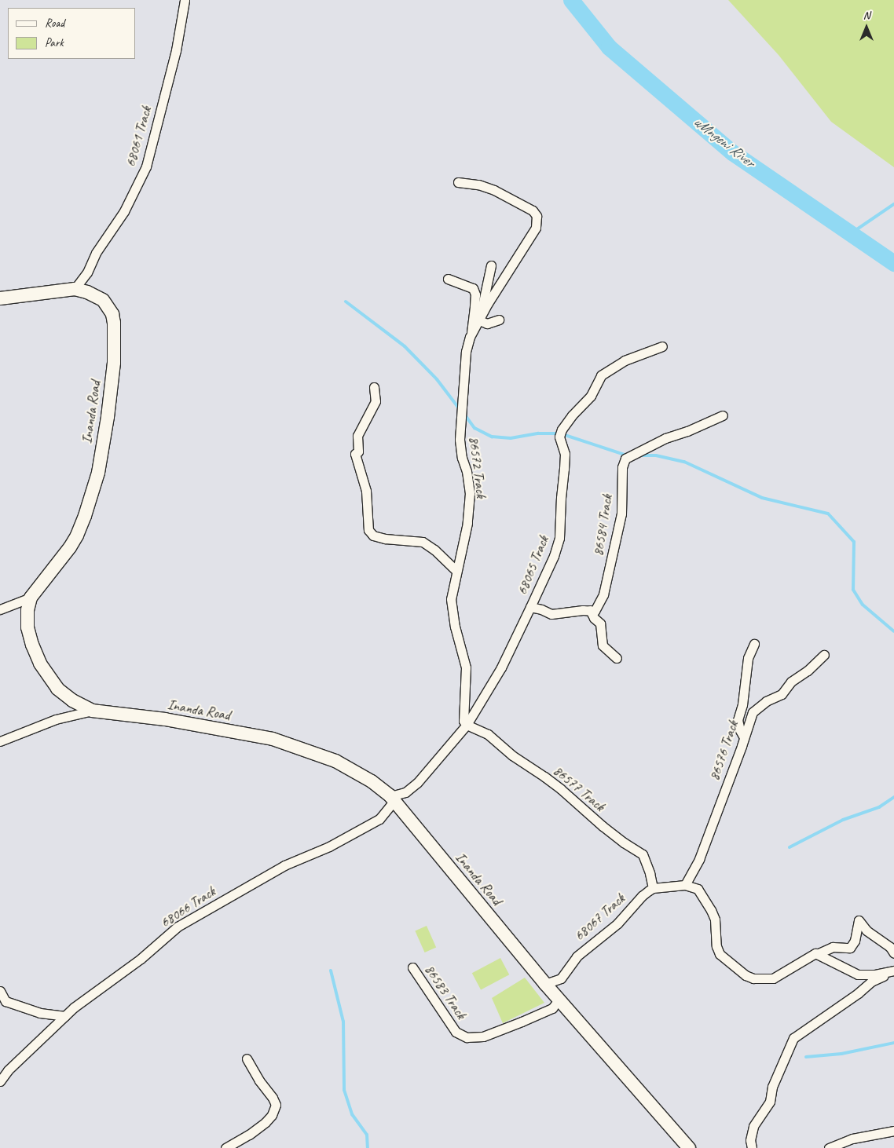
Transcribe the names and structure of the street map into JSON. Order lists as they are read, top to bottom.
{
  "streets": {
    "street": [
      "68061 Track",
      "Inanda Road",
      "86572 Track",
      "86584 Track",
      "68065 Track",
      "86576 Track",
      "86577 Track",
      "68066 Track",
      "68067 Track",
      "86583 Track"
    ]
  },
  "crossings": [
    ["68061 Track", "Inanda Road"],
    ["Inanda Road", "68065 Track"],
    ["Inanda Road", "68066 Track"],
    ["Inanda Road", "68067 Track"],
    ["Inanda Road", "86583 Track"],
    ["86572 Track", "68065 Track"],
    ["86572 Track", "86577 Track"],
    ["68065 Track", "86577 Track"],
    ["68065 Track", "68066 Track"],
    ["86577 Track", "68067 Track"]
  ],
  "water": ["uMngeni River"],
  "legend": ["Road", "Park"],
  "north": "top"
}
